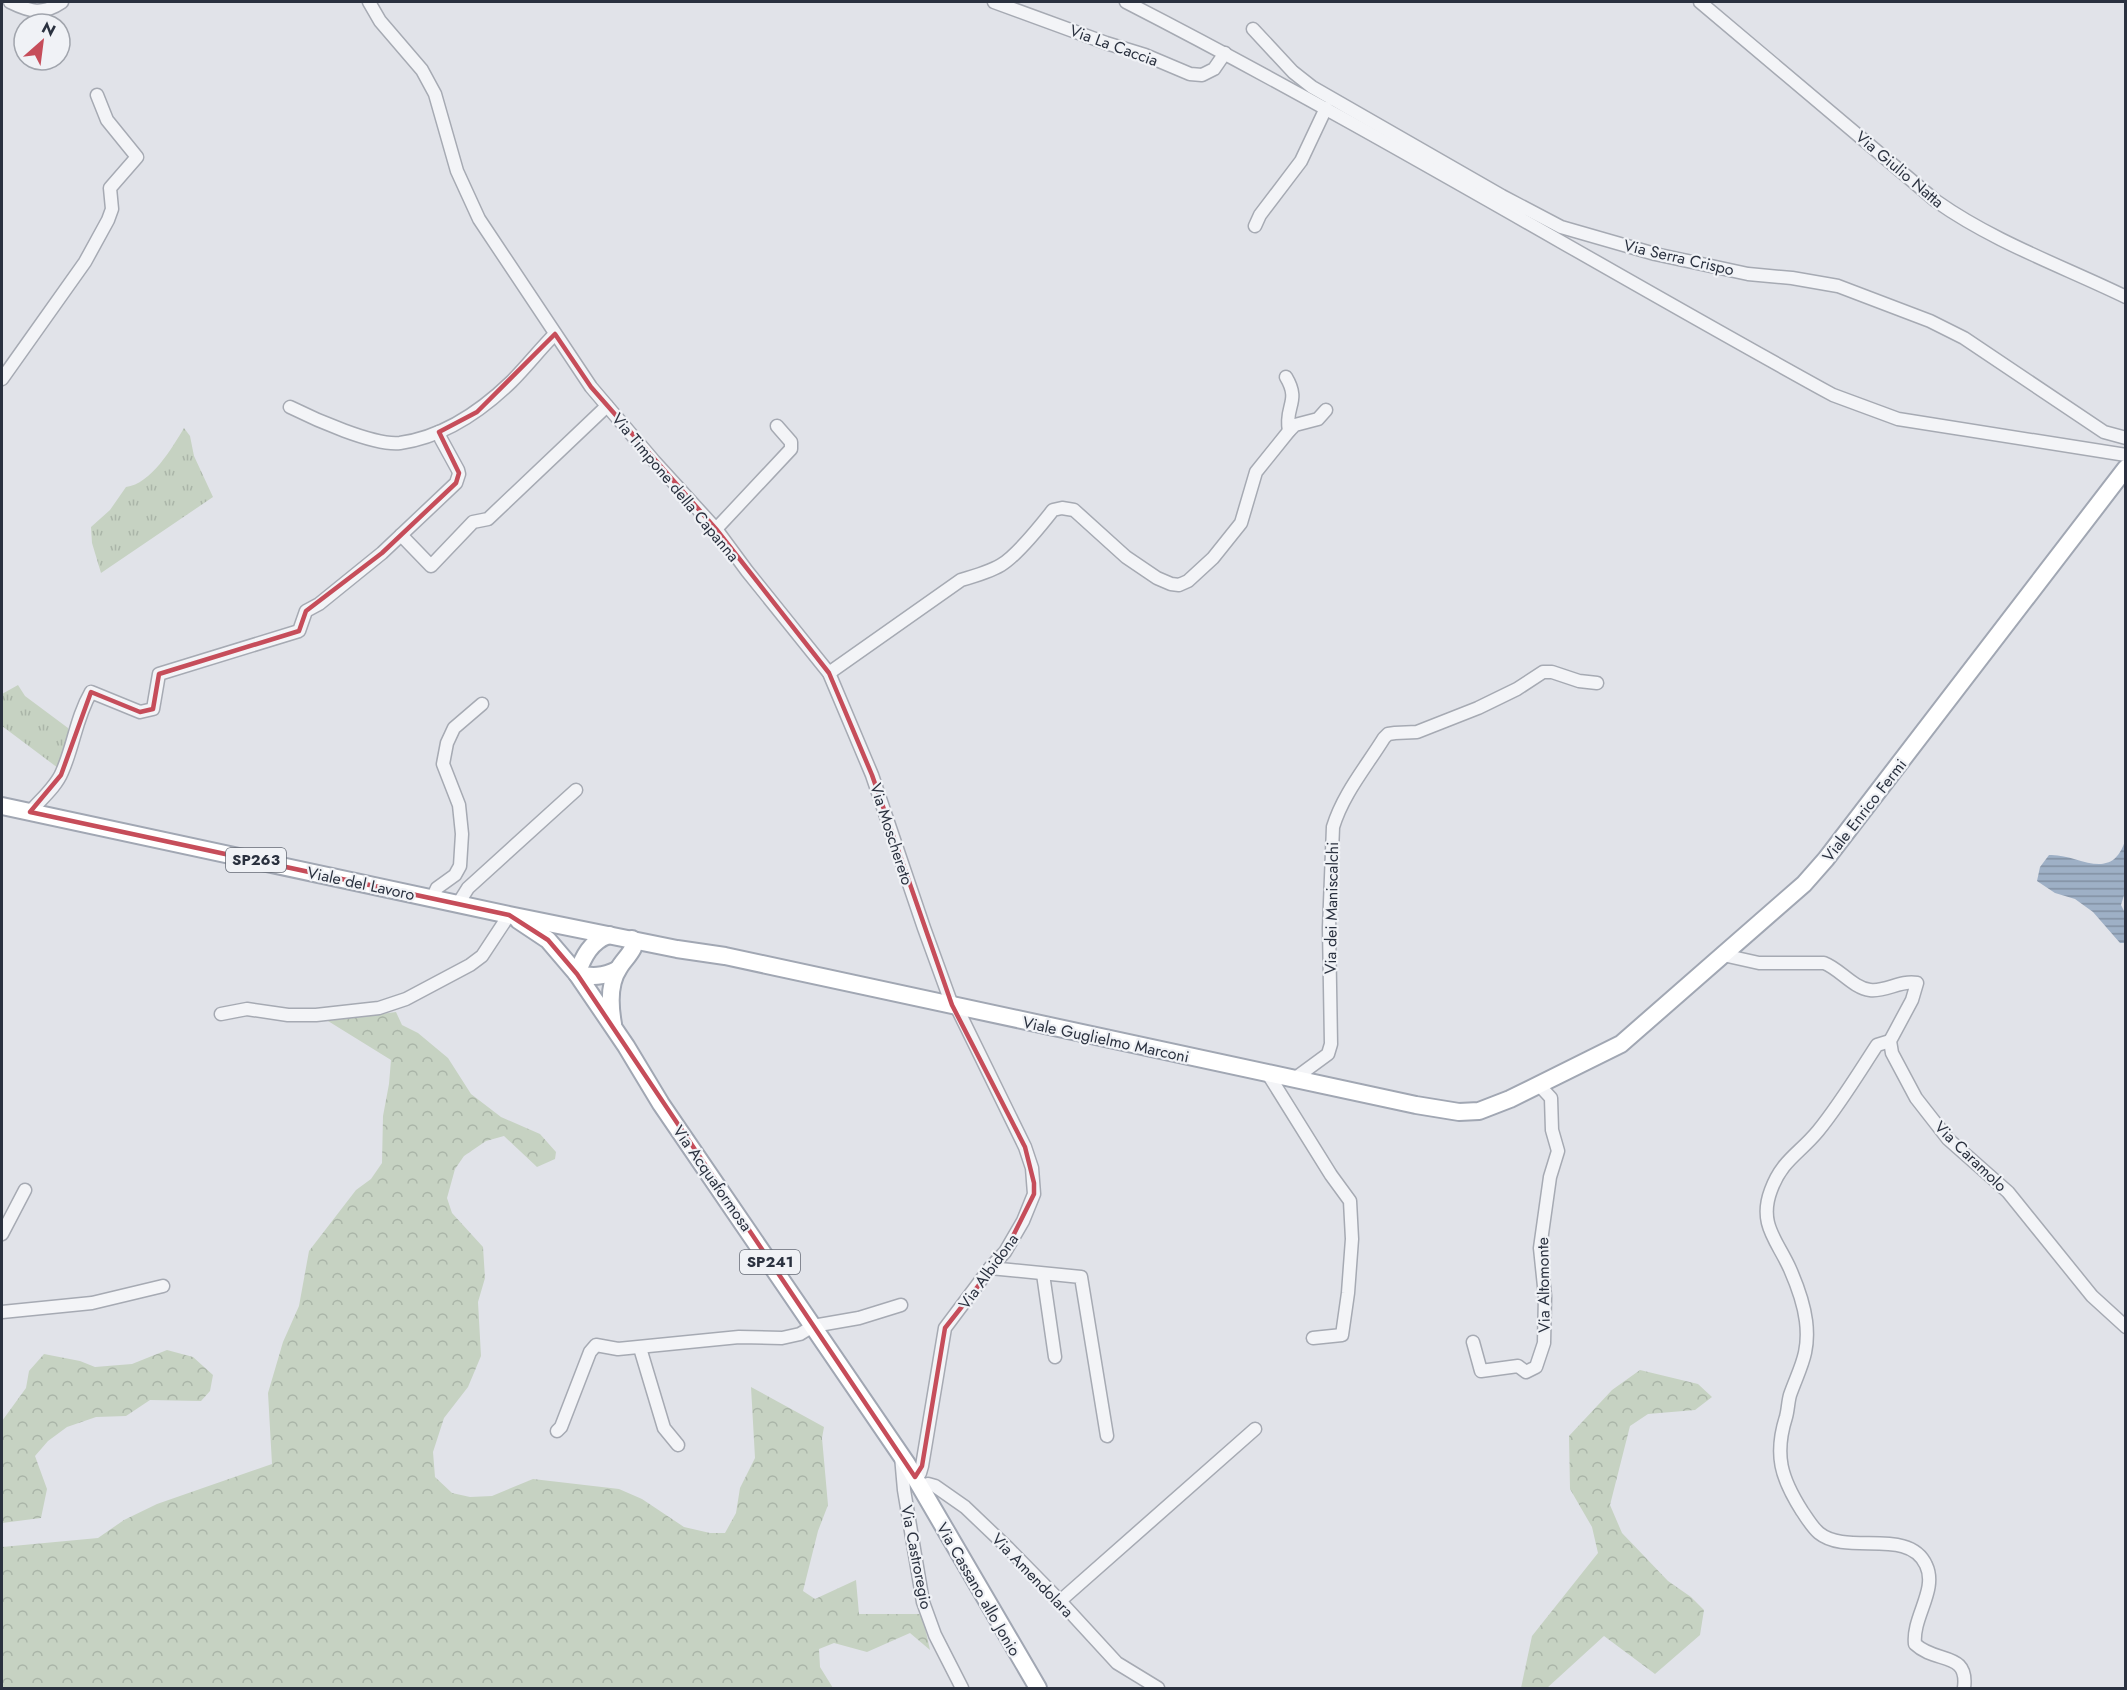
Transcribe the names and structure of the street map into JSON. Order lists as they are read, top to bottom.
{
  "streets": {
    "main road": [
      "Viale Enrico Fermi",
      "SP263",
      "Viale del Lavoro",
      "Viale Guglielmo Marconi",
      "Via Acquaformosa",
      "SP241",
      "Via Cassano allo Jonio"
    ],
    "street": [
      "Via La Caccia",
      "Via Giulio Natta",
      "Via Serra Crispo",
      "Via Timpone della Capanna",
      "Via Moschereto",
      "Via dei Maniscalchi",
      "Via Caramolo",
      "Via Albidona",
      "Via Altomonte",
      "Via Castroregio",
      "Via Amendolara"
    ]
  },
  "crossings": [
    ["Via Timpone della Capanna", "Via Moschereto"],
    ["Viale Enrico Fermi", "Viale Guglielmo Marconi"],
    ["Viale Enrico Fermi", "Via Altomonte"],
    ["Via Moschereto", "Viale Guglielmo Marconi"],
    ["Via Moschereto", "Via Albidona"],
    ["SP263", "Viale del Lavoro"],
    ["SP263", "Viale Guglielmo Marconi"],
    ["SP263", "SP241"],
    ["Viale del Lavoro", "SP241"],
    ["Via dei Maniscalchi", "Viale Guglielmo Marconi"],
    ["Viale Guglielmo Marconi", "Via Albidona"],
    ["Viale Guglielmo Marconi", "Via Altomonte"],
    ["Via Acquaformosa", "SP241"],
    ["Via Acquaformosa", "Via Albidona"],
    ["Via Acquaformosa", "Via Castroregio"],
    ["Via Acquaformosa", "Via Amendolara"],
    ["Via Acquaformosa", "Via Cassano allo Jonio"],
    ["Via Albidona", "Via Amendolara"],
    ["Via Albidona", "Via Cassano allo Jonio"],
    ["Via Amendolara", "Via Cassano allo Jonio"]
  ],
  "north": "top right"
}
